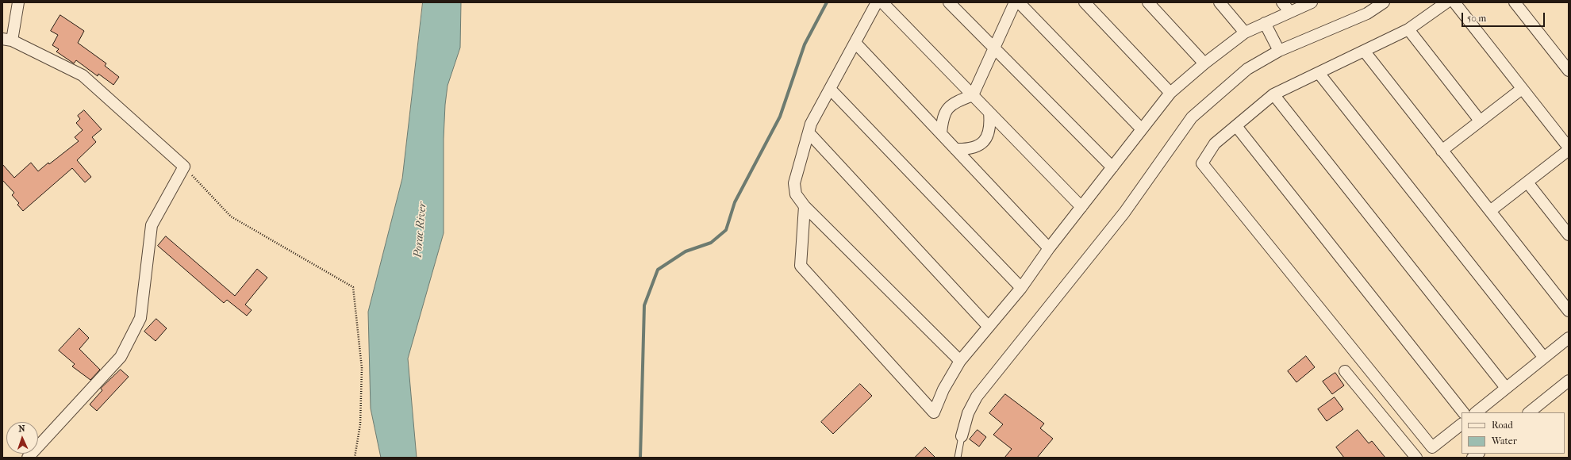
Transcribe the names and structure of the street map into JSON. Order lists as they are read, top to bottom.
{
  "water": ["Porac River"],
  "legend": ["Road", "Water"],
  "scale_bar": "50 m",
  "north": "top"
}
